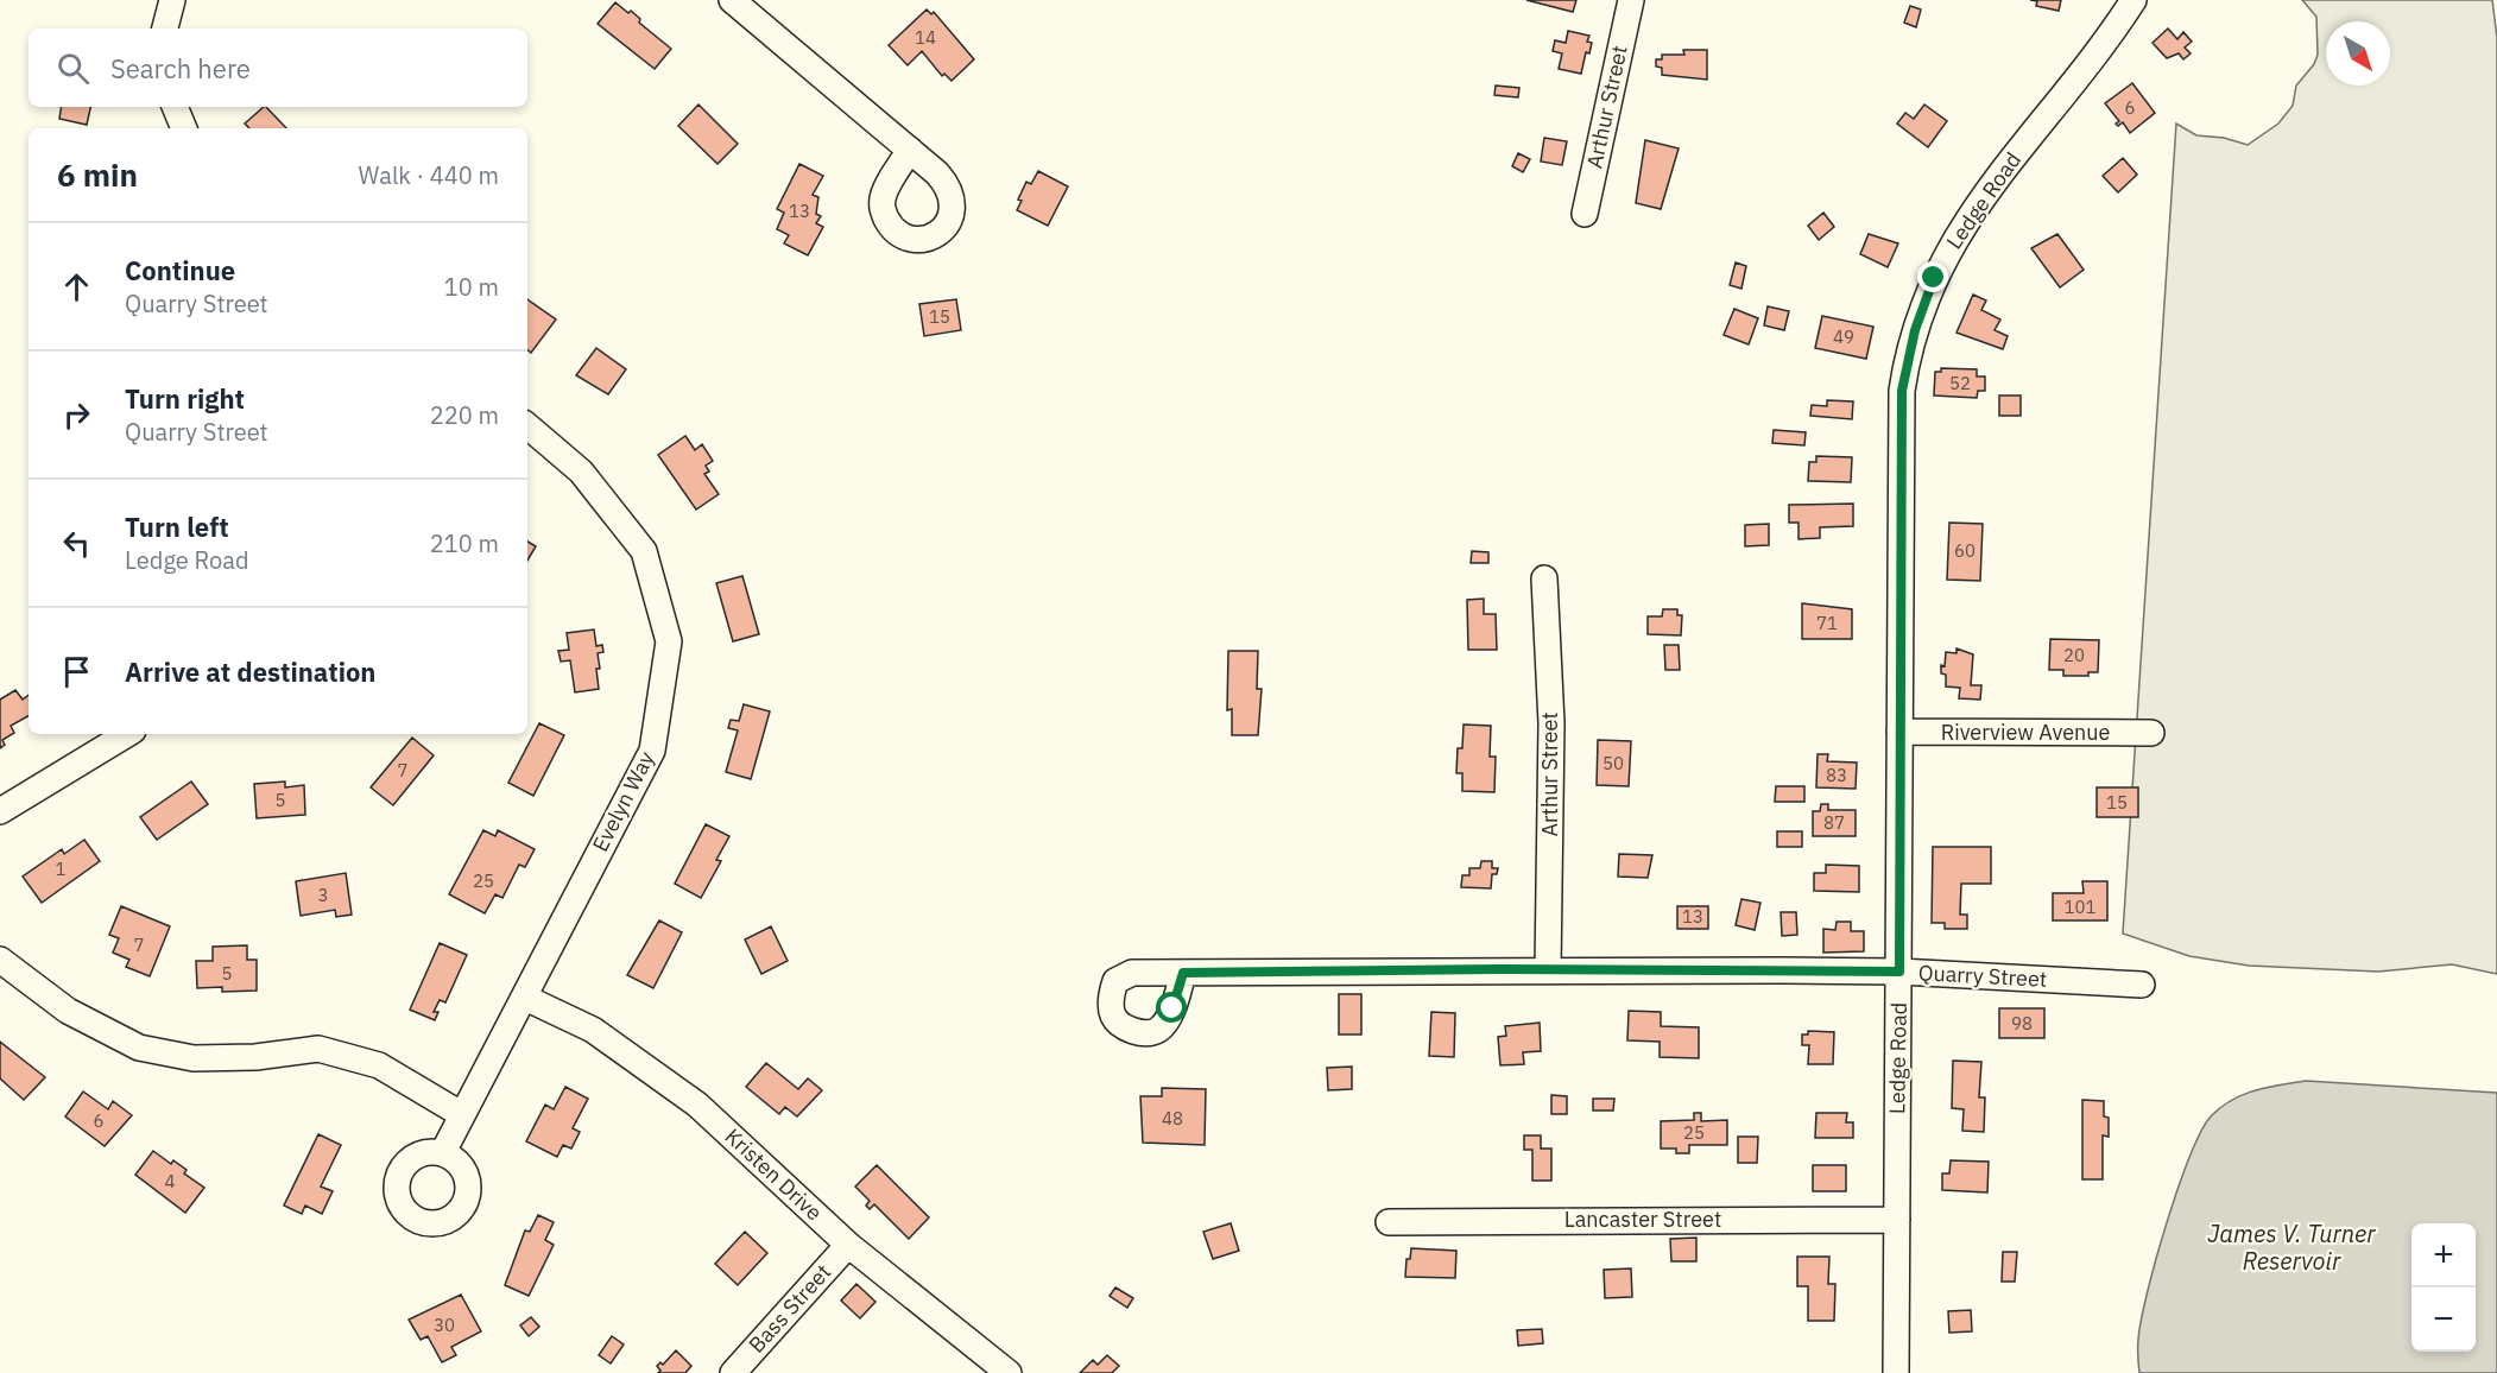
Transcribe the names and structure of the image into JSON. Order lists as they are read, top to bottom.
{
  "streets": {
    "street": [
      "Arthur Street",
      "Ledge Road",
      "Riverview Avenue",
      "Evelyn Way",
      "Quarry Street",
      "Kristen Drive",
      "Lancaster Street",
      "Bass Street"
    ]
  },
  "crossings": [
    ["Arthur Street", "Quarry Street"],
    ["Ledge Road", "Riverview Avenue"],
    ["Ledge Road", "Quarry Street"],
    ["Ledge Road", "Lancaster Street"],
    ["Evelyn Way", "Kristen Drive"],
    ["Kristen Drive", "Bass Street"]
  ],
  "water": ["James V. Turner Reservoir"],
  "house_numbers": [
    "14",
    "6",
    "13",
    "15",
    "49",
    "52",
    "60",
    "71",
    "20",
    "50",
    "7",
    "83",
    "5",
    "15",
    "87",
    "1",
    "25",
    "3",
    "101",
    "13",
    "7",
    "5",
    "98",
    "48",
    "6",
    "25",
    "4",
    "30"
  ],
  "north": "bottom right",
  "page": {
    "search": "Search here",
    "heading": ["6 min", "Walk · 440 m"],
    "list": [
      ["Continue", "Quarry Street", "10 m"],
      ["Turn right", "Quarry Street", "220 m"],
      ["Turn left", "Ledge Road", "210 m"],
      "Arrive at destination"
    ],
    "map_buttons": ["+", "−"]
  }
}
